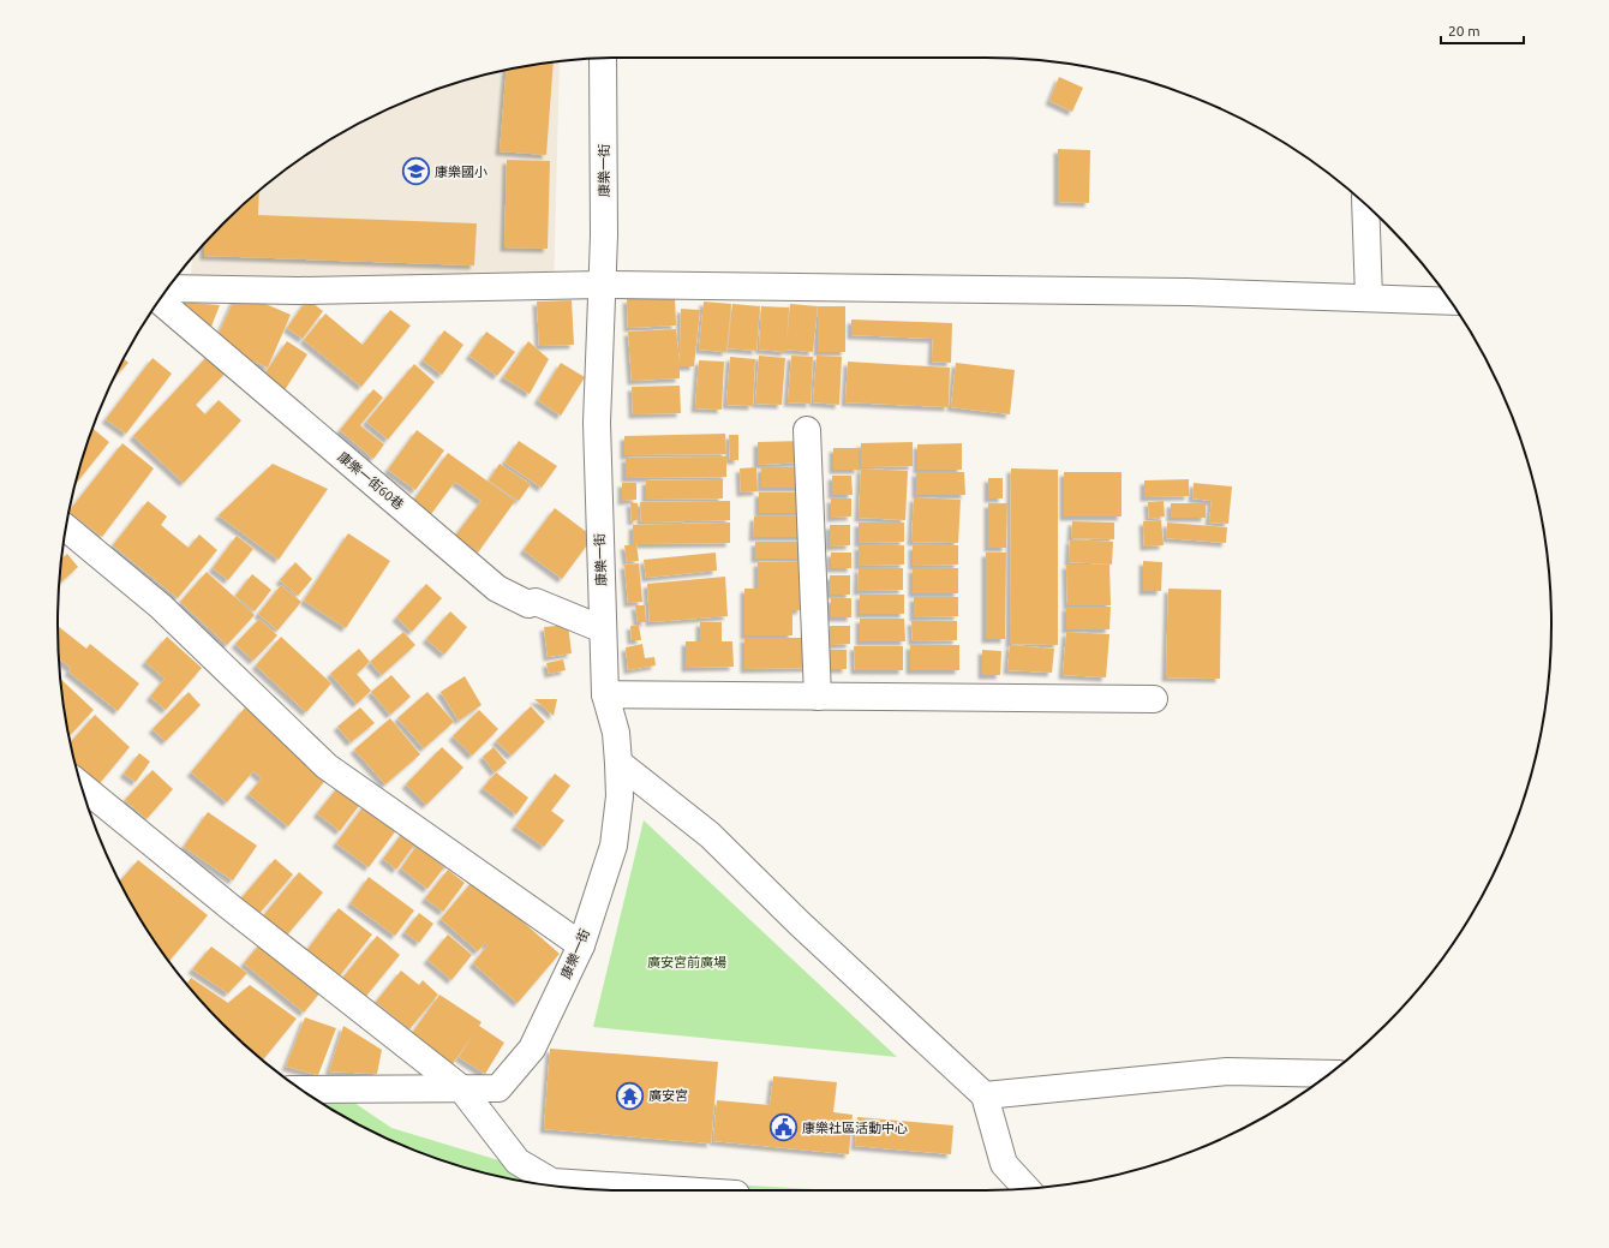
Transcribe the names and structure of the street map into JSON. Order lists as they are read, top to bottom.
{
  "streets": {
    "street": ["康樂一街", "康樂一街60巷"]
  },
  "crossings": [
    ["康樂一街", "康樂一街60巷"]
  ],
  "parks": ["廣安宮前廣場"],
  "places": {
    "school or university": ["康樂國小"],
    "temple": ["廣安宮"],
    "public building": ["康樂社區活動中心"]
  },
  "scale_bar": "20 m"
}
